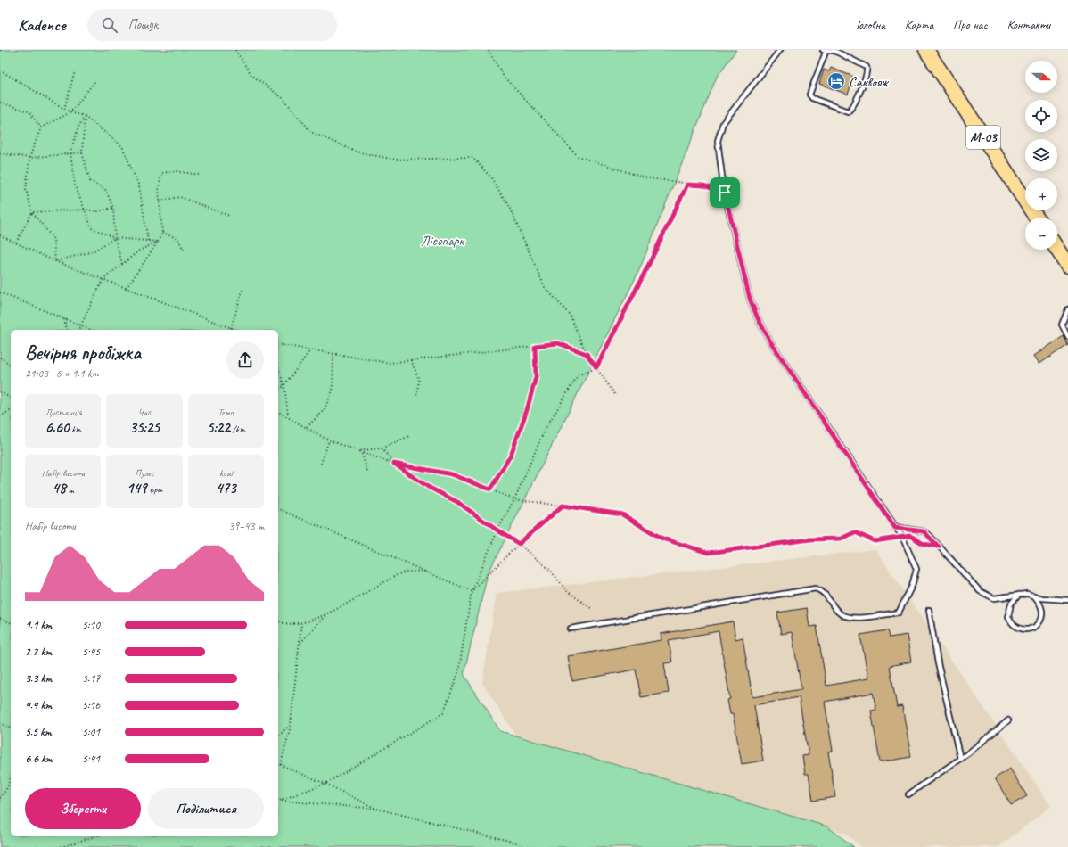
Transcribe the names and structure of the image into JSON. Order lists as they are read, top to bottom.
{
  "streets": {
    "highway": ["М-03"]
  },
  "parks": ["Лісопарк"],
  "places": {
    "hotel": ["Саквояж"]
  },
  "north": "right",
  "page": {
    "header": "Kadence",
    "search": "Пошук",
    "nav": [
      "Головна",
      "Карта",
      "Про нас",
      "Контакти"
    ],
    "map_buttons": ["+", "−"],
    "heading": ["Вечірня пробіжка", "21:03 · 6 × 1.1 km"],
    "stats": [
      ["Дистанція", "6.60 km"],
      ["Час", "35:25"],
      ["Темп", "5:22 /km"],
      ["Набір висоти", "48 m"],
      ["Пульс", "149 bpm"],
      ["kcal", "473"]
    ],
    "chart": ["Набір висоти", "39–43 m"],
    "list": [
      {
        "name": "1.1 km",
        "note": "5:10"
      },
      {
        "name": "2.2 km",
        "note": "5:45"
      },
      {
        "name": "3.3 km",
        "note": "5:17"
      },
      {
        "name": "4.4 km",
        "note": "5:16"
      },
      {
        "name": "5.5 km",
        "note": "5:01"
      },
      {
        "name": "6.6 km",
        "note": "5:41"
      }
    ],
    "buttons": ["Зберегти", "Поділитися"]
  }
}
